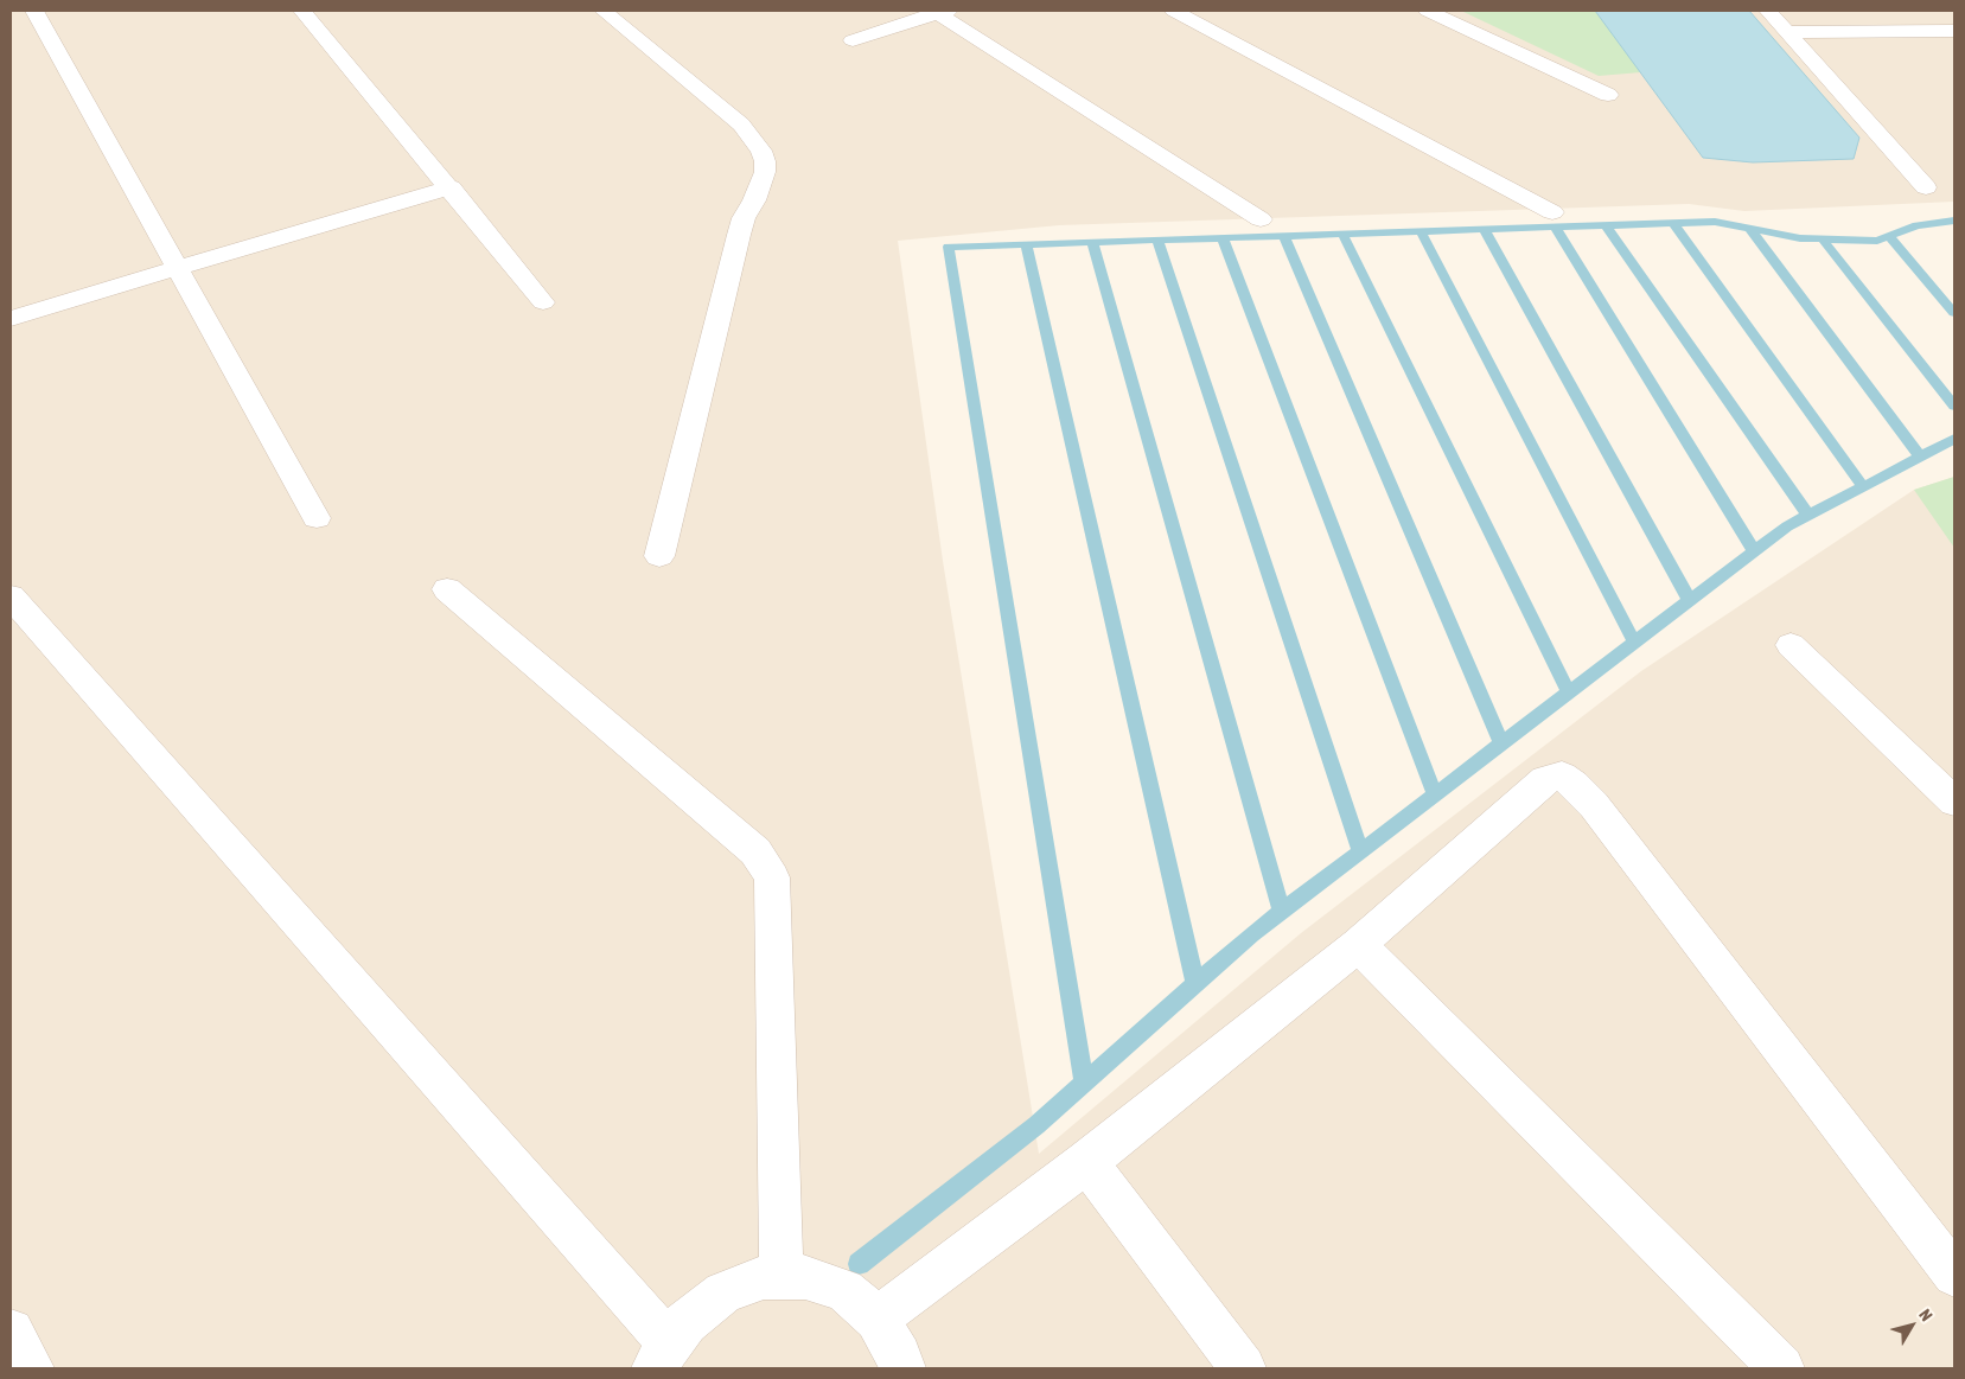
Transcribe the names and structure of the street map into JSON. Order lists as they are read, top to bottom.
{
  "north": "top right"
}
